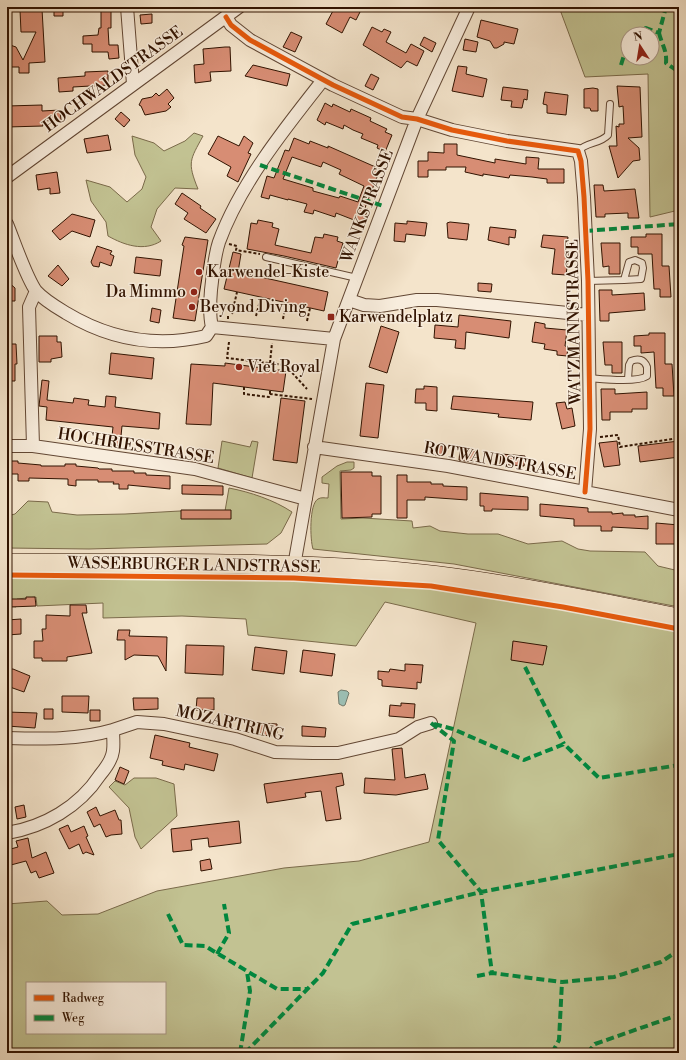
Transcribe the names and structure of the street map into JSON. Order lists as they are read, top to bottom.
{
  "streets": {
    "main road": ["WASSERBURGER LANDSTRASSE"],
    "street": [
      "HOCHWALDSTRASSE",
      "WANKSTRASSE",
      "WATZMANNSTRASSE",
      "HOCHRIESSTRASSE",
      "ROTWANDSTRASSE",
      "MOZARTRING"
    ]
  },
  "crossings": [
    ["WANKSTRASSE", "HOCHRIESSTRASSE"],
    ["WANKSTRASSE", "ROTWANDSTRASSE"],
    ["WANKSTRASSE", "WASSERBURGER LANDSTRASSE"],
    ["WATZMANNSTRASSE", "ROTWANDSTRASSE"]
  ],
  "places": {
    "other": [
      "Karwendel-Kiste",
      "Da Mimmo",
      "Beyond Diving",
      "Viet Royal"
    ],
    "transit": ["Karwendelplatz"]
  },
  "legend": ["Radweg", "Weg"],
  "north": "top"
}
